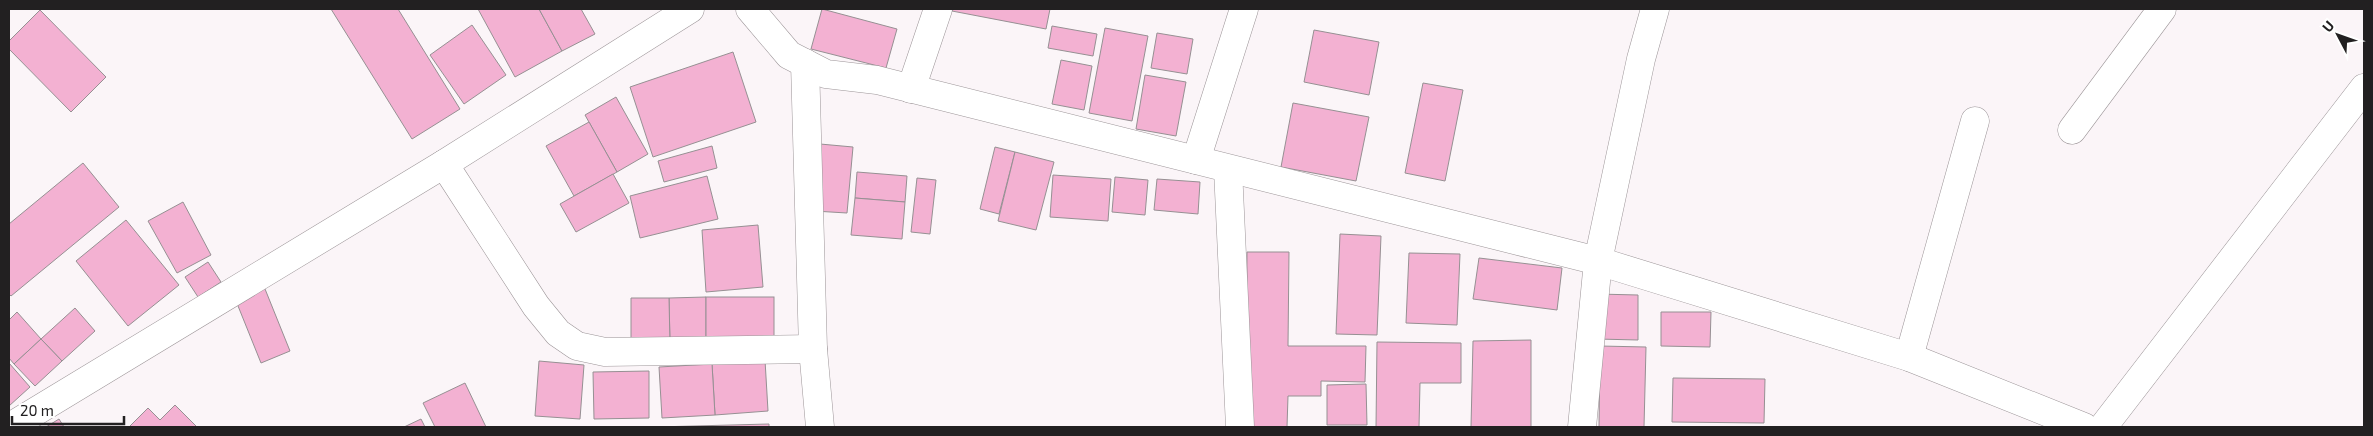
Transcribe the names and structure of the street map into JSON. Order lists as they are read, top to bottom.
{
  "scale_bar": "20 m",
  "north": "top left"
}
